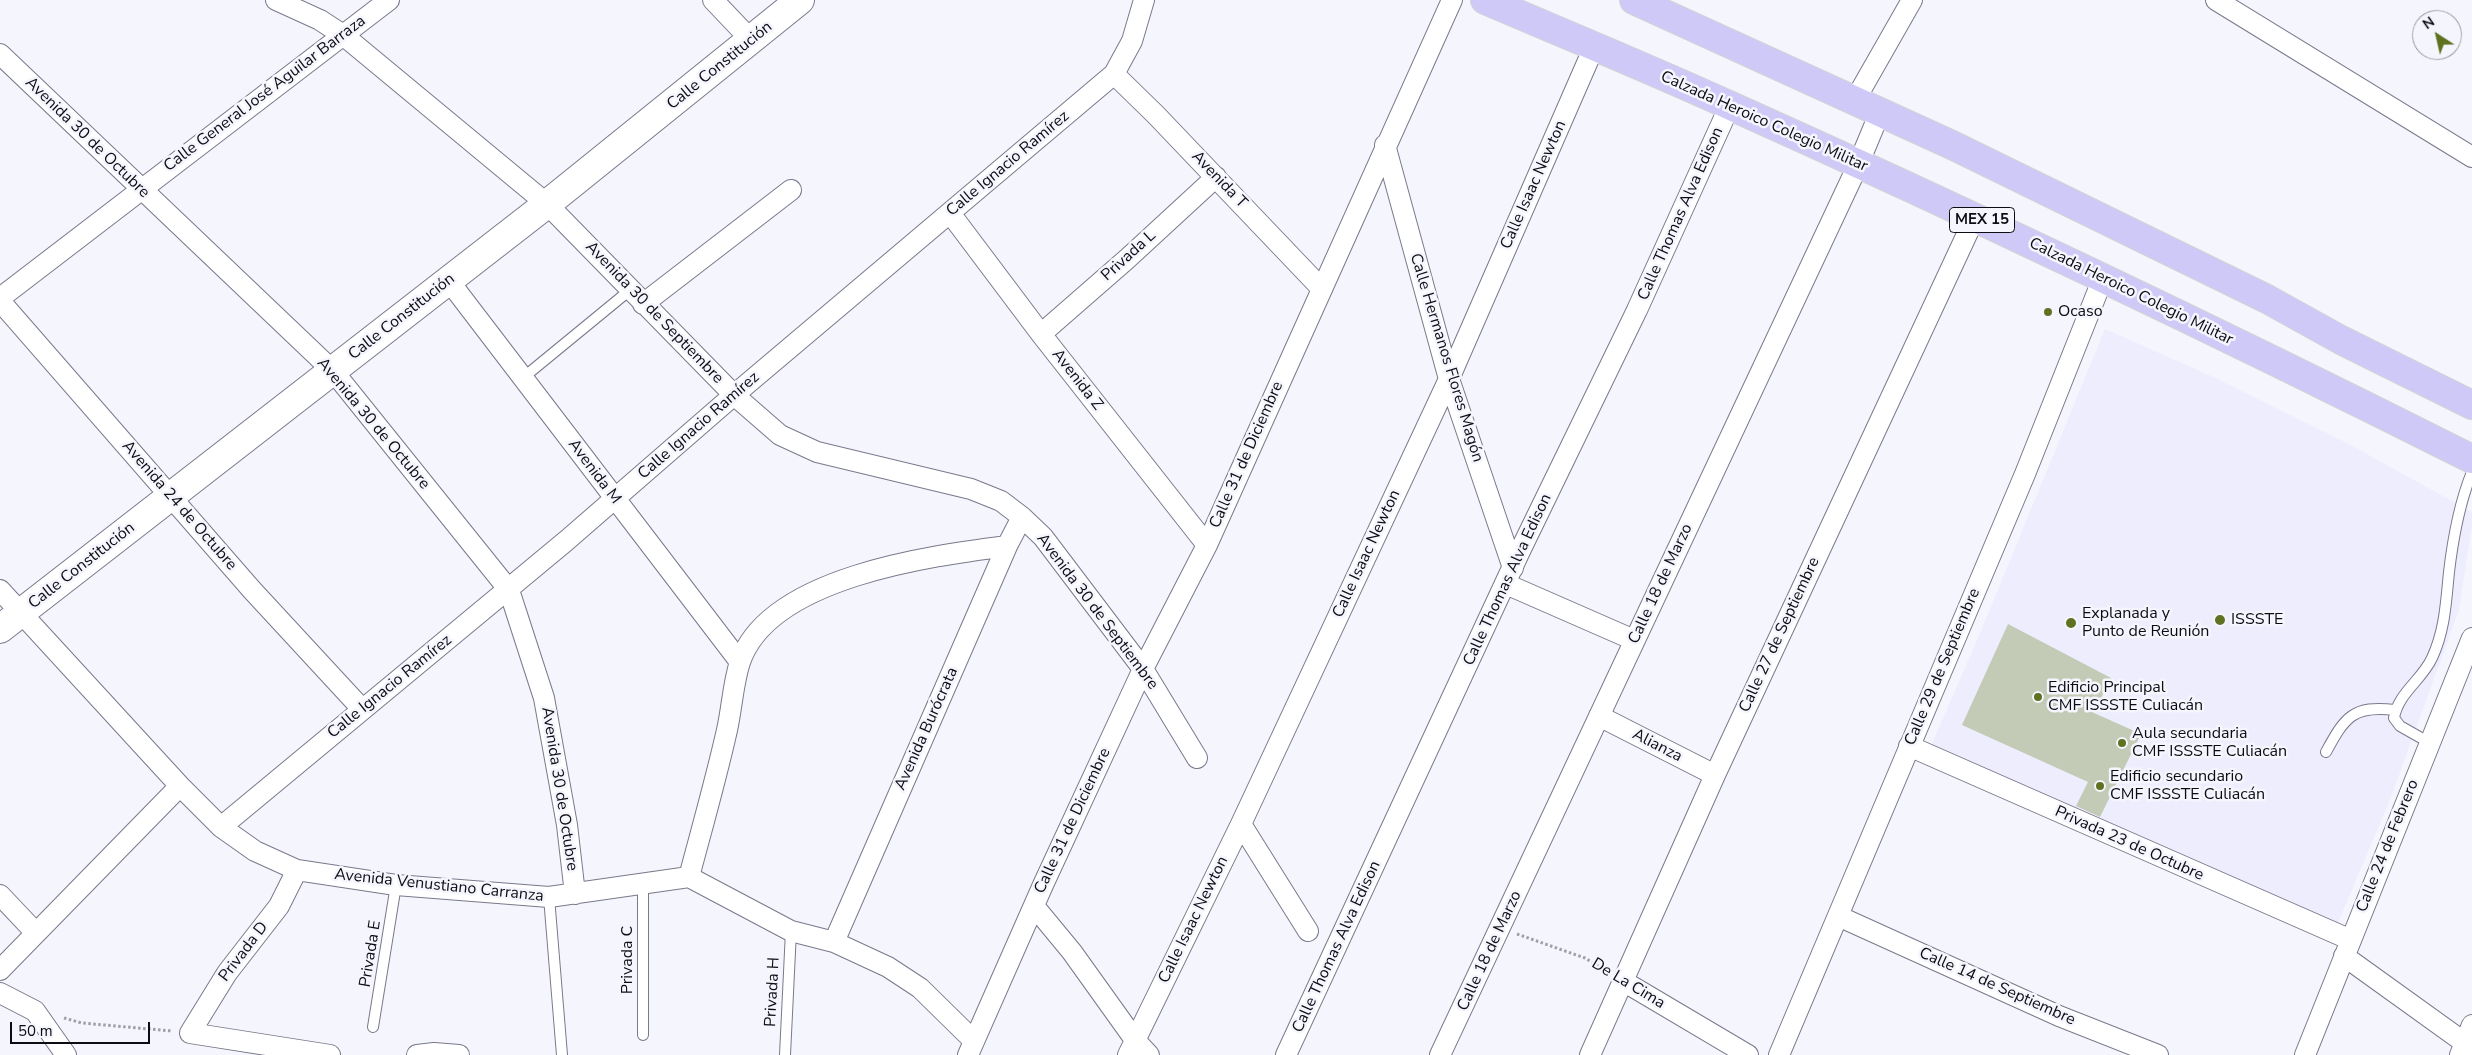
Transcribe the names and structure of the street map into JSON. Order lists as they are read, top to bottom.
{
  "streets": {
    "main road": ["Calzada Heroico Colegio Militar", "MEX 15"],
    "street": [
      "Calle Constitución",
      "Calle General José Aguilar Barraza",
      "Avenida 30 de Octubre",
      "Calle Ignacio Ramírez",
      "Avenida T",
      "Calle Isaac Newton",
      "Calle Thomas Alva Edison",
      "Privada L",
      "Avenida 30 de Septiembre",
      "Calle Hermanos Flores Magón",
      "Avenida Z",
      "Calle 31 de Diciembre",
      "Avenida M",
      "Avenida 24 de Octubre",
      "Calle 18 de Marzo",
      "Calle 27 de Septiembre",
      "Calle 29 de Septiembre",
      "Avenida Burócrata",
      "Alianza",
      "Privada 23 de Octubre",
      "Calle 24 de Febrero",
      "Avenida Venustiano Carranza",
      "Privada D",
      "De La Cima",
      "Calle 14 de Septiembre"
    ],
    "lane": ["Privada E", "Privada C", "Privada H"]
  },
  "crossings": [
    ["Calle Constitución", "Avenida 30 de Octubre"],
    ["Calle Constitución", "Avenida 30 de Septiembre"],
    ["Calle Constitución", "Avenida M"],
    ["Calle Constitución", "Avenida 24 de Octubre"],
    ["Calle Constitución", "Avenida Venustiano Carranza"],
    ["Calle General José Aguilar Barraza", "Avenida 30 de Octubre"],
    ["Calle General José Aguilar Barraza", "Avenida 30 de Septiembre"],
    ["Calle General José Aguilar Barraza", "Avenida 24 de Octubre"],
    ["Calzada Heroico Colegio Militar", "Calle Isaac Newton"],
    ["Calzada Heroico Colegio Militar", "Calle Thomas Alva Edison"],
    ["Calzada Heroico Colegio Militar", "Calle 18 de Marzo"],
    ["Calzada Heroico Colegio Militar", "Calle 27 de Septiembre"],
    ["Calzada Heroico Colegio Militar", "Calle 29 de Septiembre"],
    ["Avenida 30 de Octubre", "Calle Ignacio Ramírez"],
    ["Avenida 30 de Octubre", "Avenida Venustiano Carranza"],
    ["Calle Ignacio Ramírez", "Avenida T"],
    ["Calle Ignacio Ramírez", "Avenida 30 de Septiembre"],
    ["Calle Ignacio Ramírez", "Avenida Z"],
    ["Calle Ignacio Ramírez", "Avenida M"],
    ["Calle Ignacio Ramírez", "Avenida 24 de Octubre"],
    ["Calle Ignacio Ramírez", "Avenida Venustiano Carranza"],
    ["Avenida T", "Privada L"],
    ["Avenida T", "Calle 31 de Diciembre"],
    ["Calle Isaac Newton", "Calle Hermanos Flores Magón"],
    ["Calle Thomas Alva Edison", "Calle Hermanos Flores Magón"],
    ["Privada L", "Avenida Z"],
    ["Avenida 30 de Septiembre", "Calle 31 de Diciembre"],
    ["Avenida 30 de Septiembre", "Avenida Burócrata"],
    ["Calle Hermanos Flores Magón", "Calle 31 de Diciembre"],
    ["Avenida Z", "Calle 31 de Diciembre"],
    ["Calle 18 de Marzo", "Alianza"],
    ["Calle 18 de Marzo", "De La Cima"],
    ["Calle 27 de Septiembre", "Alianza"],
    ["Calle 27 de Septiembre", "De La Cima"],
    ["Calle 29 de Septiembre", "Privada 23 de Octubre"],
    ["Calle 29 de Septiembre", "Calle 14 de Septiembre"],
    ["Privada 23 de Octubre", "Calle 24 de Febrero"],
    ["Avenida Venustiano Carranza", "Privada D"],
    ["Avenida Venustiano Carranza", "Privada E"],
    ["Avenida Venustiano Carranza", "Privada C"]
  ],
  "places": [
    "Ocaso",
    "ISSSTE",
    "Explanada y Punto de Reunión",
    "Edificio Principal CMF ISSSTE Culiacán",
    "Aula secundaria CMF ISSSTE Culiacán",
    "Edificio secundario CMF ISSSTE Culiacán"
  ],
  "scale_bar": "50 m",
  "north": "top left"
}
